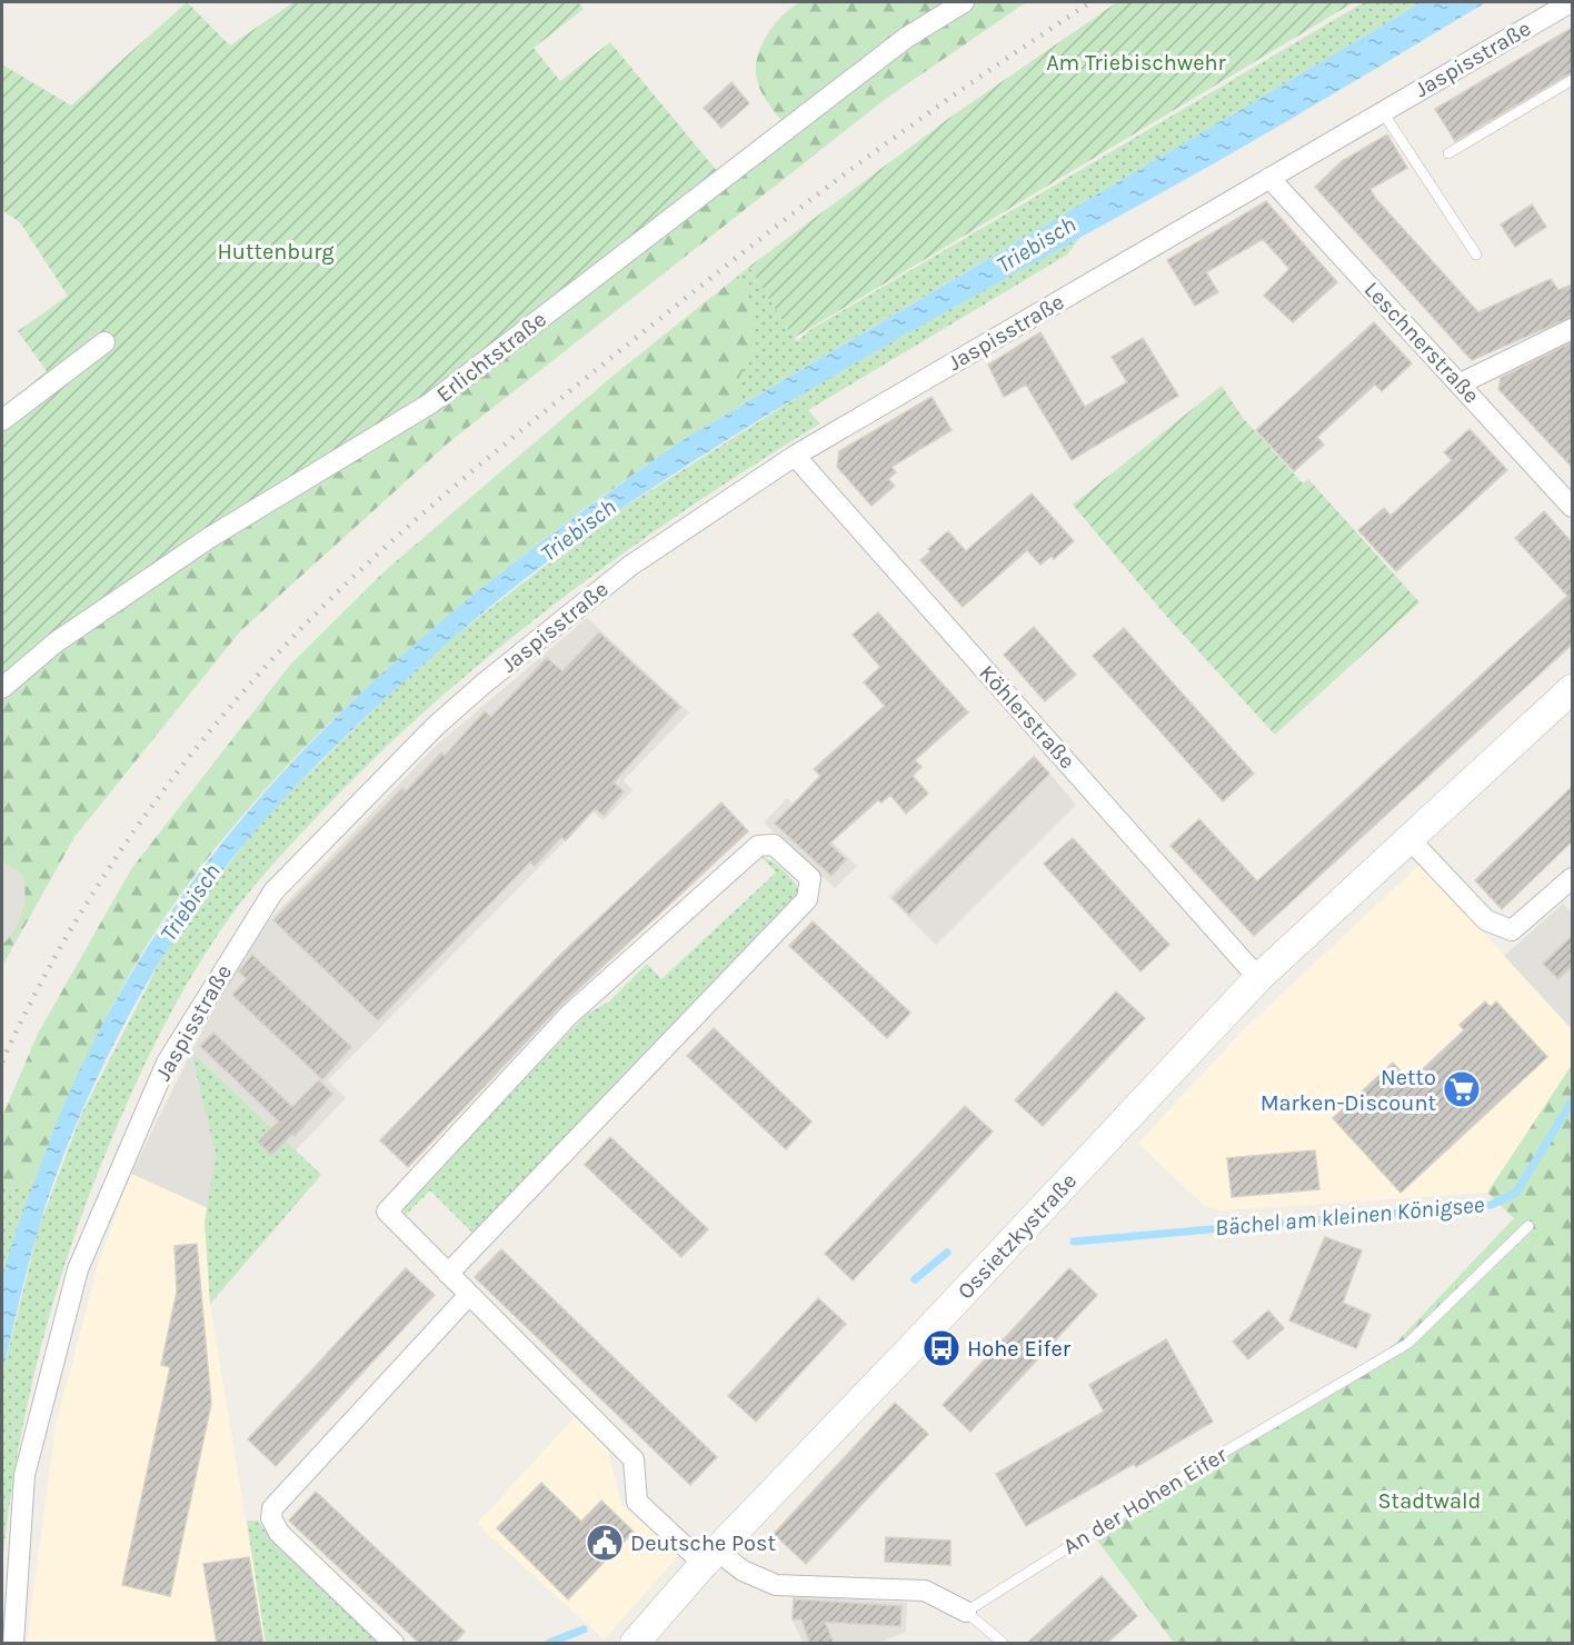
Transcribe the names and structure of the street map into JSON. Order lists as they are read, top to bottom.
{
  "streets": {
    "main road": ["Ossietzkystraße"],
    "street": [
      "Jaspisstraße",
      "Leschnerstraße",
      "Erlichtstraße",
      "Köhlerstraße"
    ],
    "lane": ["An der Hohen Eifer"]
  },
  "crossings": [
    ["Jaspisstraße", "Leschnerstraße"],
    ["Jaspisstraße", "Köhlerstraße"],
    ["Köhlerstraße", "Ossietzkystraße"]
  ],
  "water": ["Triebisch", "Bächel am kleinen Königsee"],
  "parks": ["Am Triebischwehr", "Huttenburg", "Stadtwald"],
  "places": {
    "supermarket": ["Netto Marken-Discount"],
    "bus stop": ["Hohe Eifer"],
    "public building": ["Deutsche Post"]
  }
}
